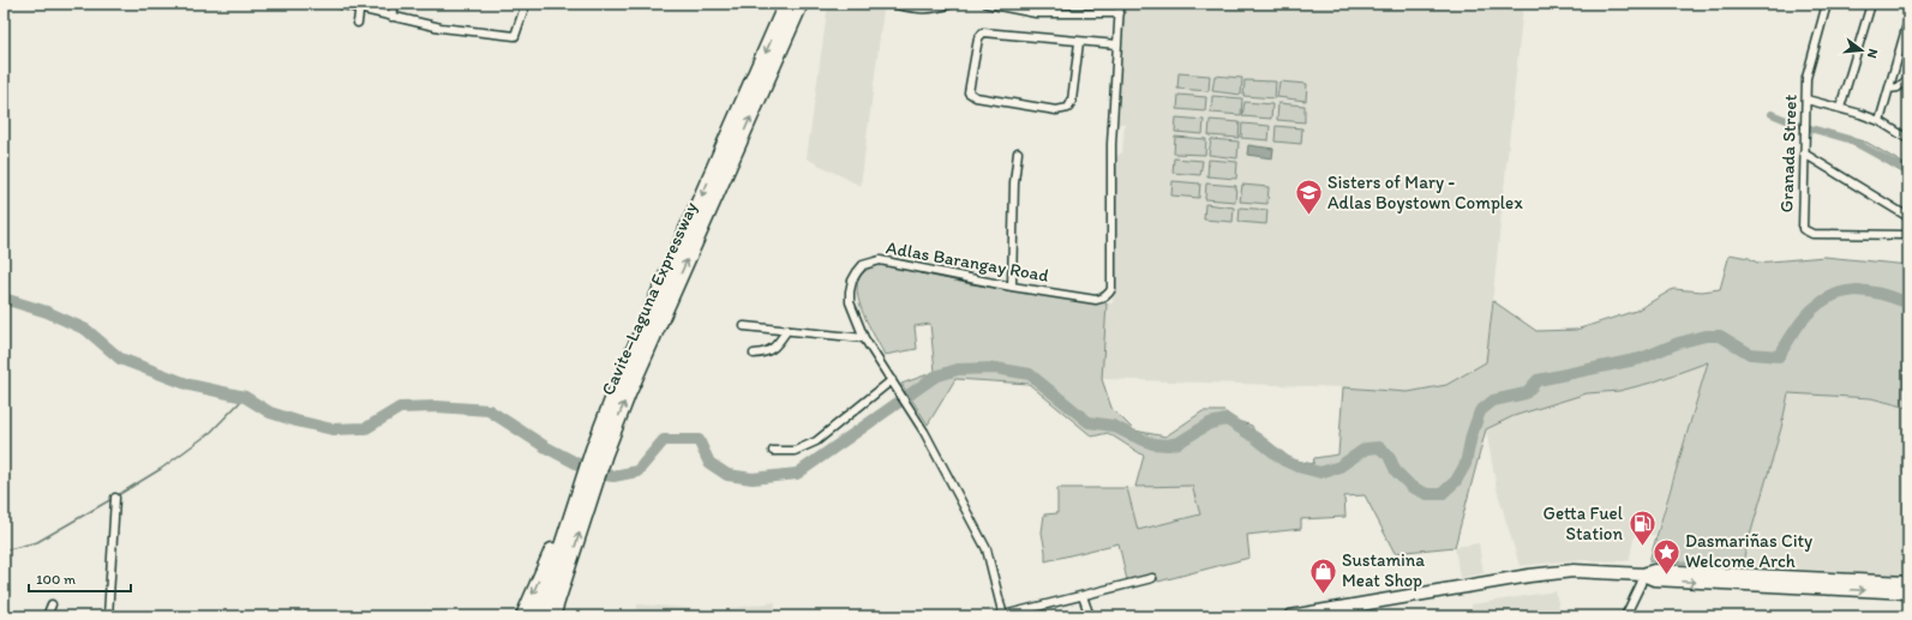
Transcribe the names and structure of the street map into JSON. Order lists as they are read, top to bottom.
{
  "streets": {
    "highway": ["Cavite–Laguna Expressway"],
    "street": ["Granada Street", "Adlas Barangay Road"]
  },
  "places": {
    "school or university": ["Sisters of Mary - Adlas Boystown Complex"],
    "fuel station": ["Getta Fuel Station"],
    "place": ["Dasmariñas City Welcome Arch"],
    "shop": ["Sustamina Meat Shop"]
  },
  "scale_bar": "100 m",
  "north": "right"
}
